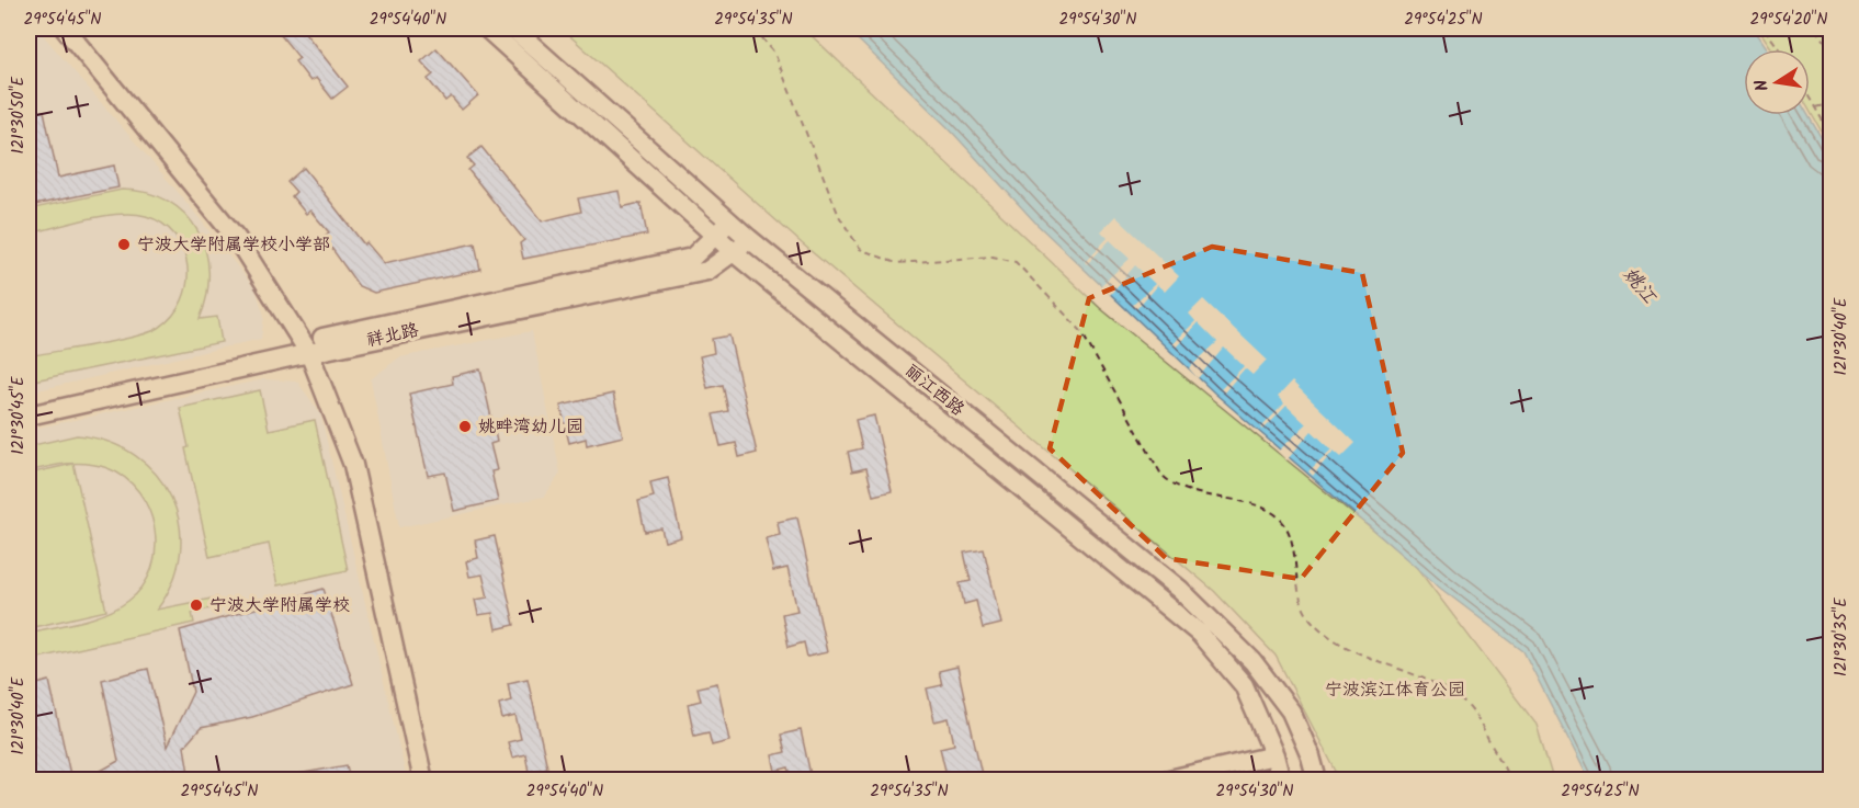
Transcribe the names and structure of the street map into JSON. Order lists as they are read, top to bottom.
{
  "streets": {
    "street": ["祥北路", "丽江西路"]
  },
  "crossings": [
    ["祥北路", "丽江西路"]
  ],
  "water": ["姚江"],
  "parks": ["宁波滨江体育公园"],
  "places": ["宁波大学附属学校小学部", "姚畔湾幼儿园", "宁波大学附属学校"],
  "north": "left",
  "coordinates": [
    "29°54'45\"N",
    "29°54'40\"N",
    "29°54'35\"N",
    "29°54'30\"N",
    "29°54'25\"N",
    "29°54'20\"N",
    "121°30'50\"E",
    "121°30'40\"E",
    "121°30'45\"E",
    "121°30'35\"E"
  ]
}
